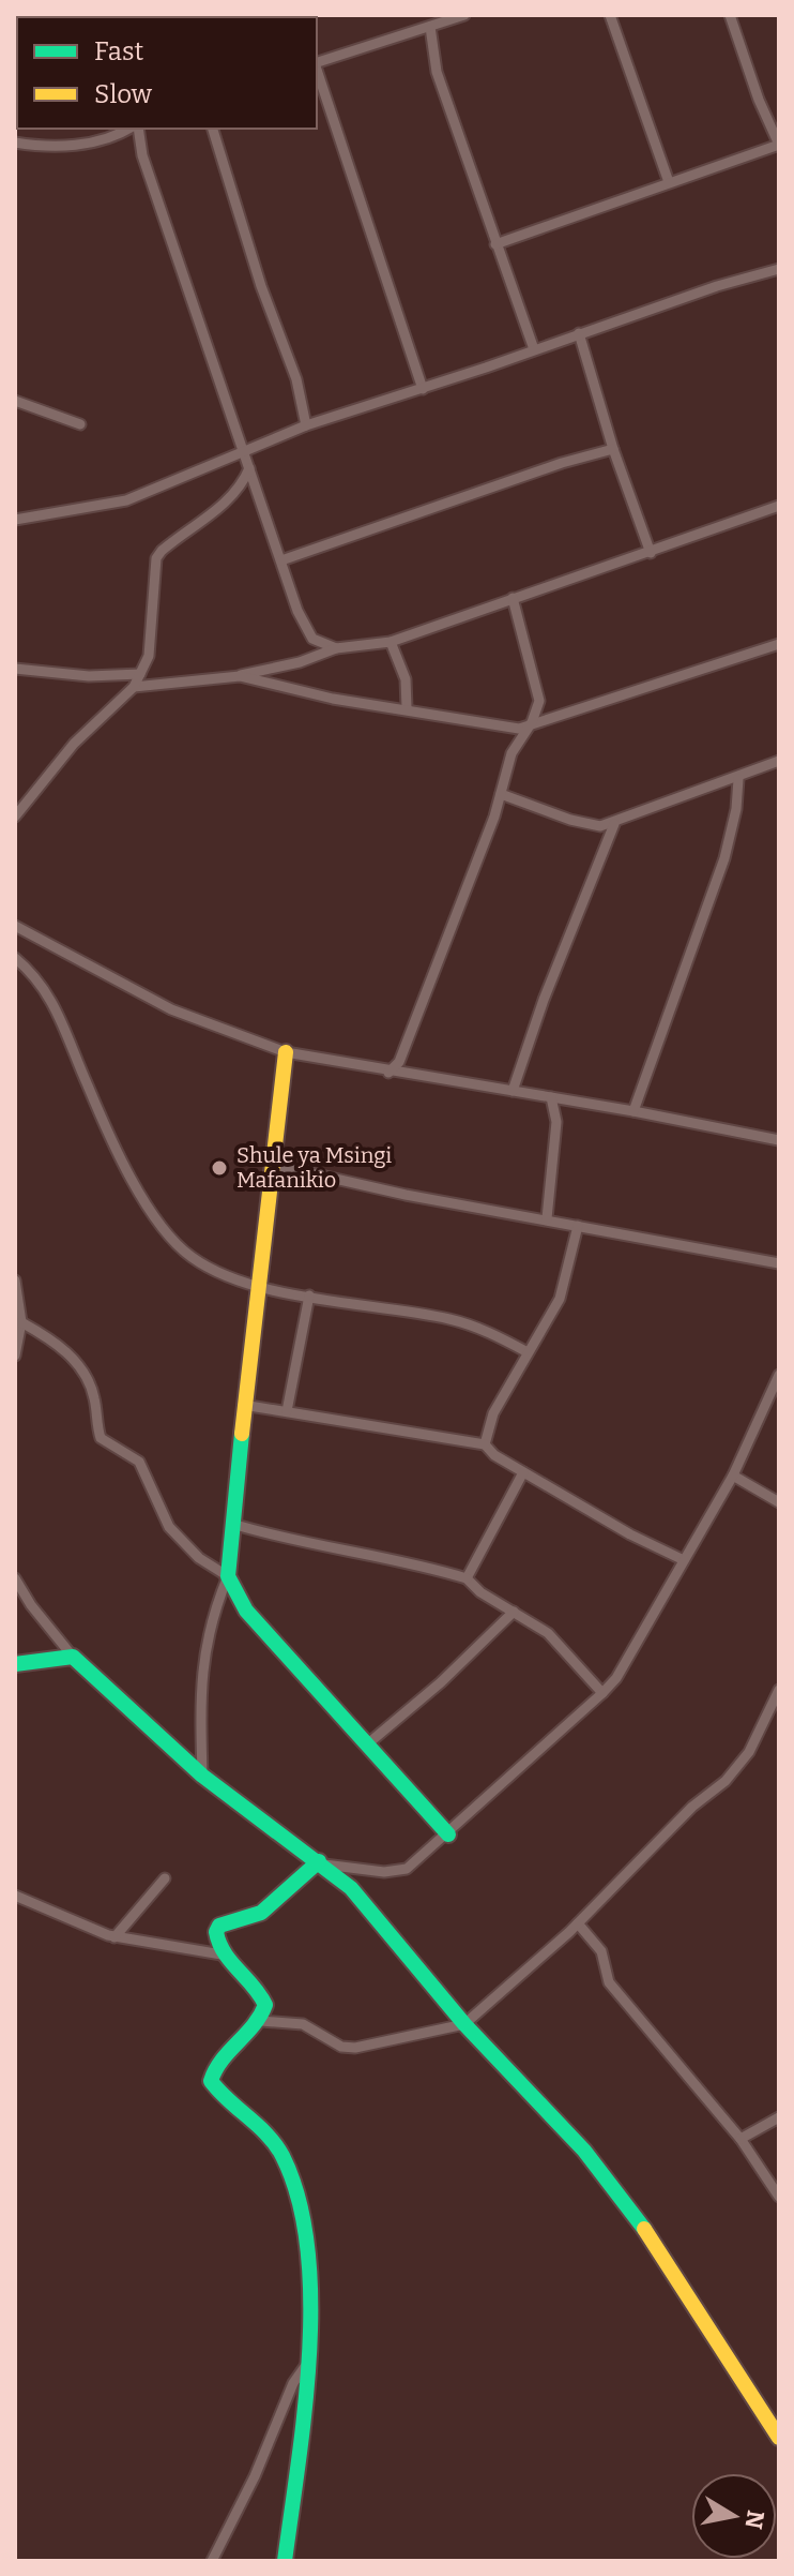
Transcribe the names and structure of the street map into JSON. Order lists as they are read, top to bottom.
{
  "places": ["Shule ya Msingi Mafanikio"],
  "legend": ["Fast", "Slow"],
  "north": "right"
}
